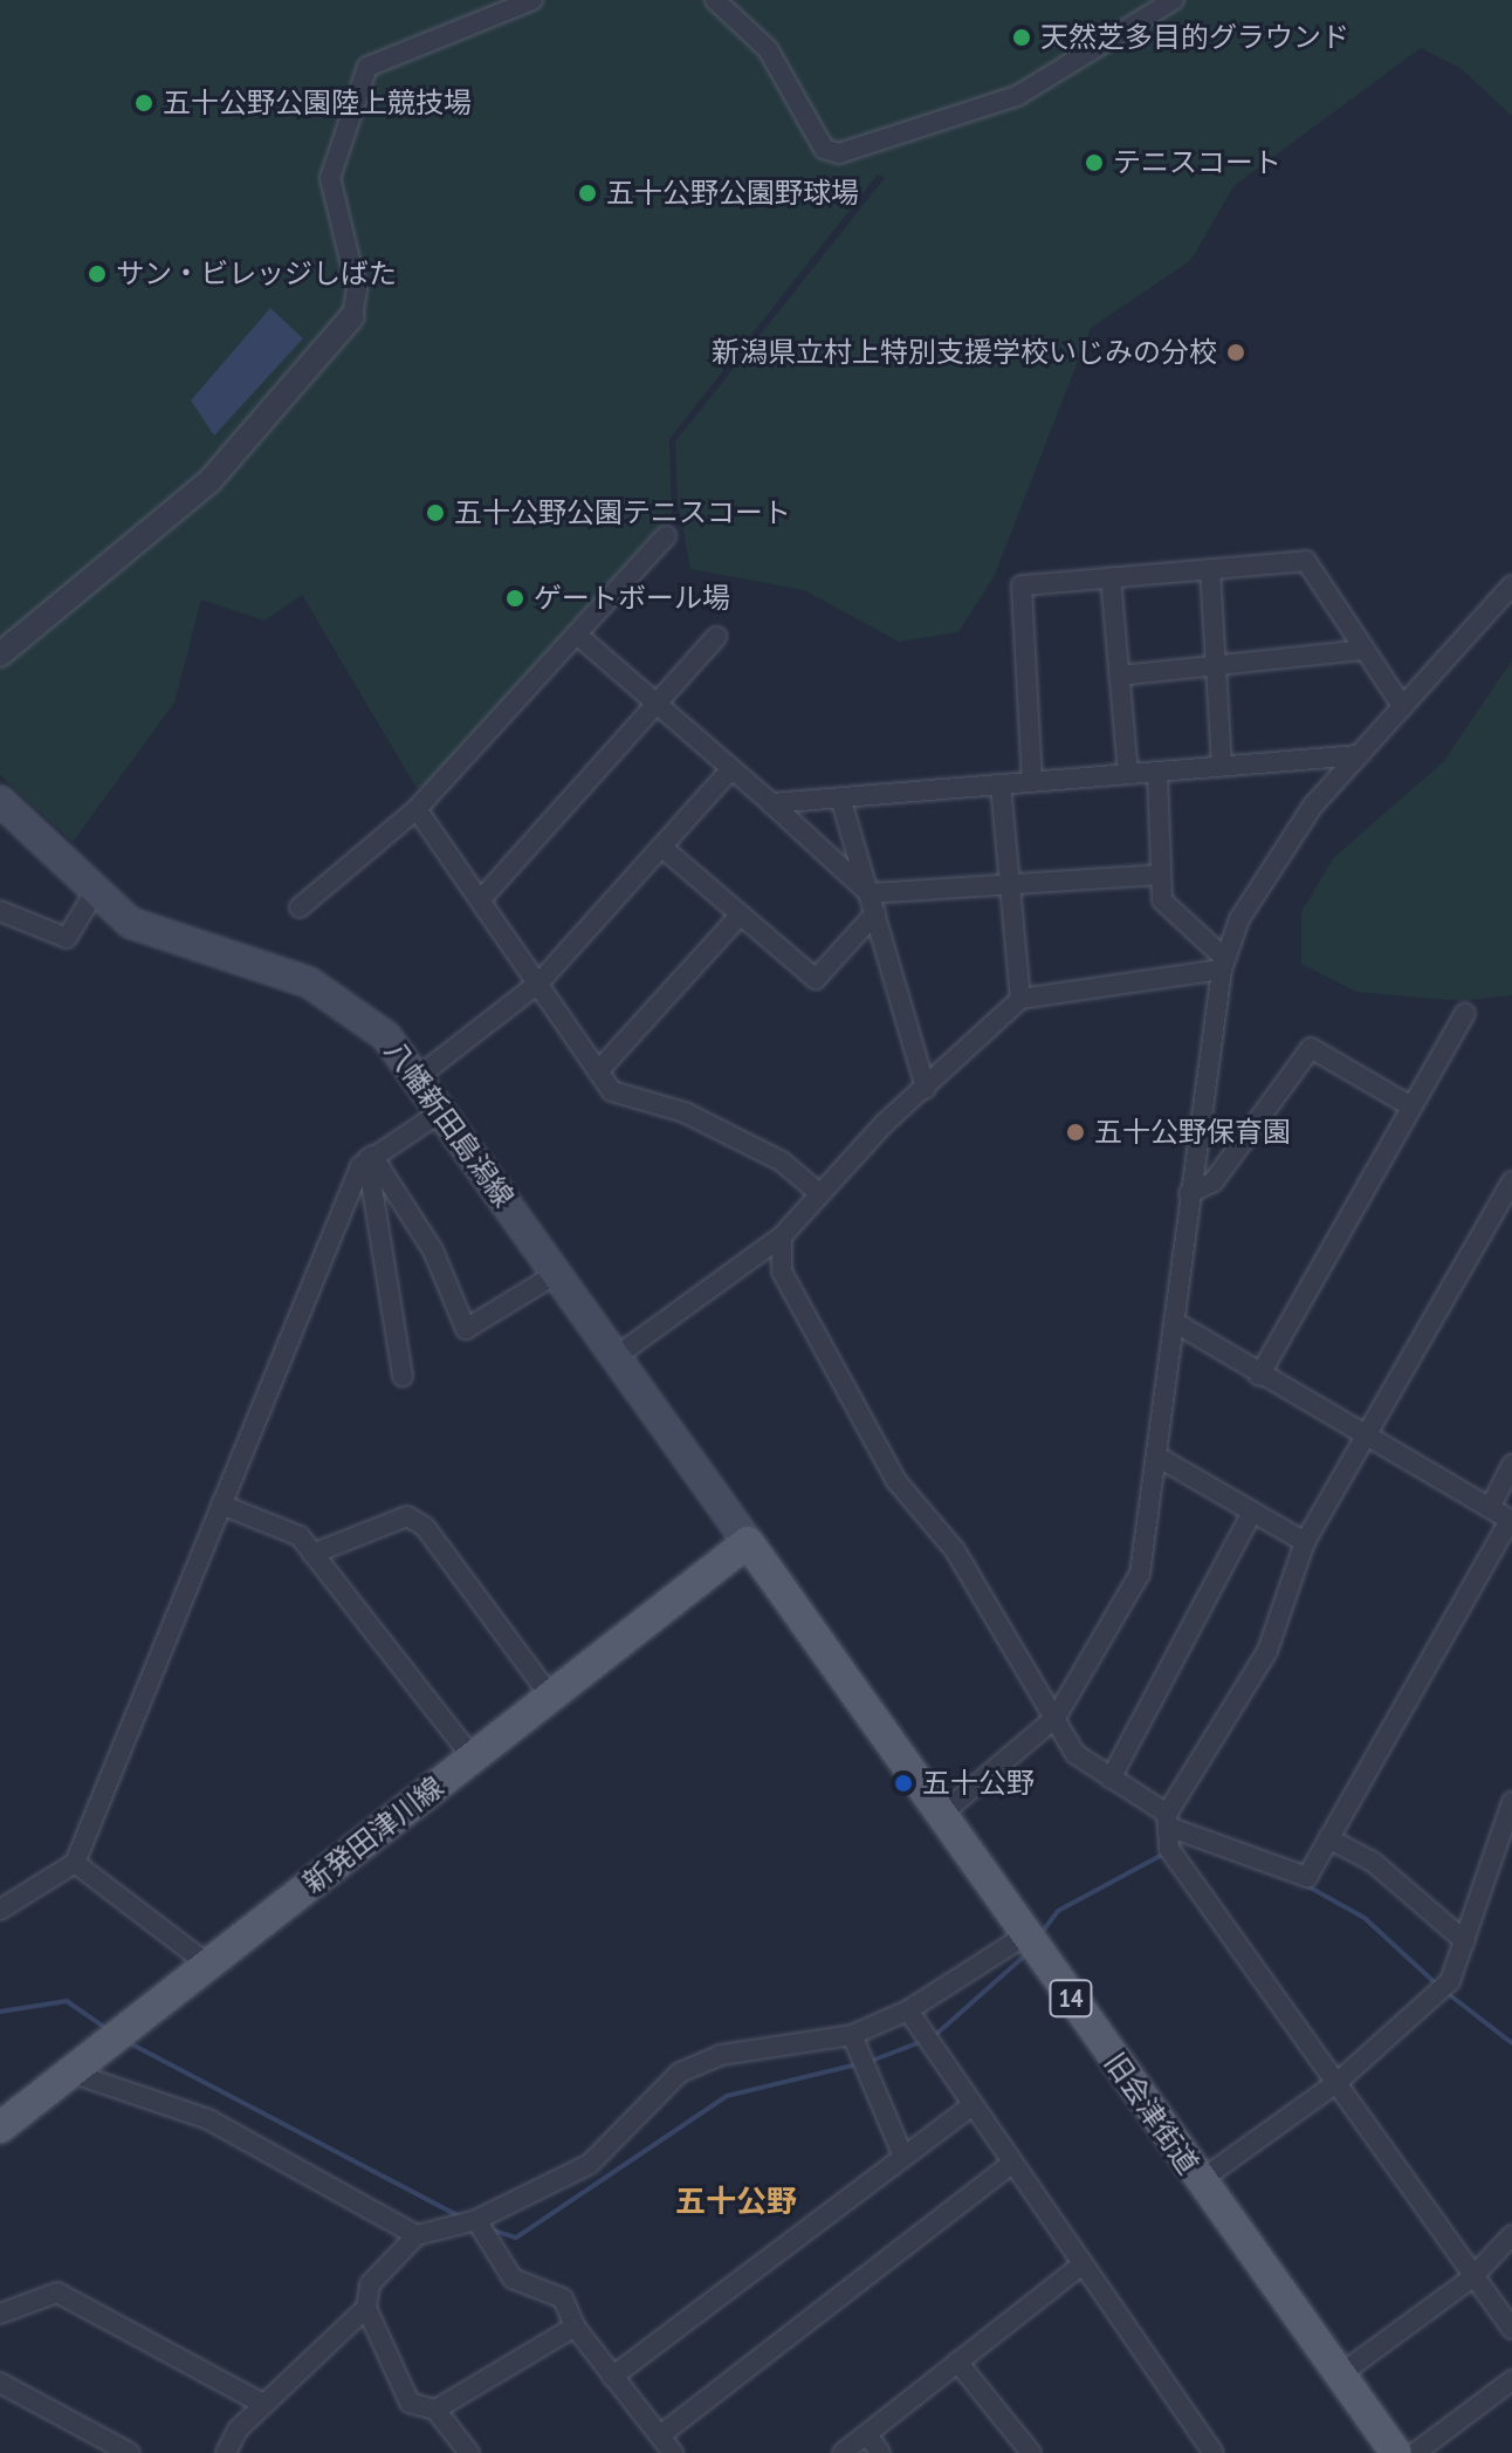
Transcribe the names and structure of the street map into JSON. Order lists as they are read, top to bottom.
{
  "streets": {
    "main road": [
      "八幡新田島潟線",
      "新発田津川線",
      "14",
      "旧会津街道"
    ]
  },
  "crossings": [
    ["八幡新田島潟線", "新発田津川線"],
    ["八幡新田島潟線", "旧会津街道"],
    ["新発田津川線", "旧会津街道"]
  ],
  "districts": ["五十公野"],
  "places": [
    "天然芝多目的グラウンド",
    "五十公野公園陸上競技場",
    "テニスコート",
    "五十公野公園野球場",
    "サン・ビレッジしばた",
    "新潟県立村上特別支援学校いじみの分校",
    "五十公野公園テニスコート",
    "ゲートボール場",
    "五十公野保育園",
    "五十公野"
  ]
}
